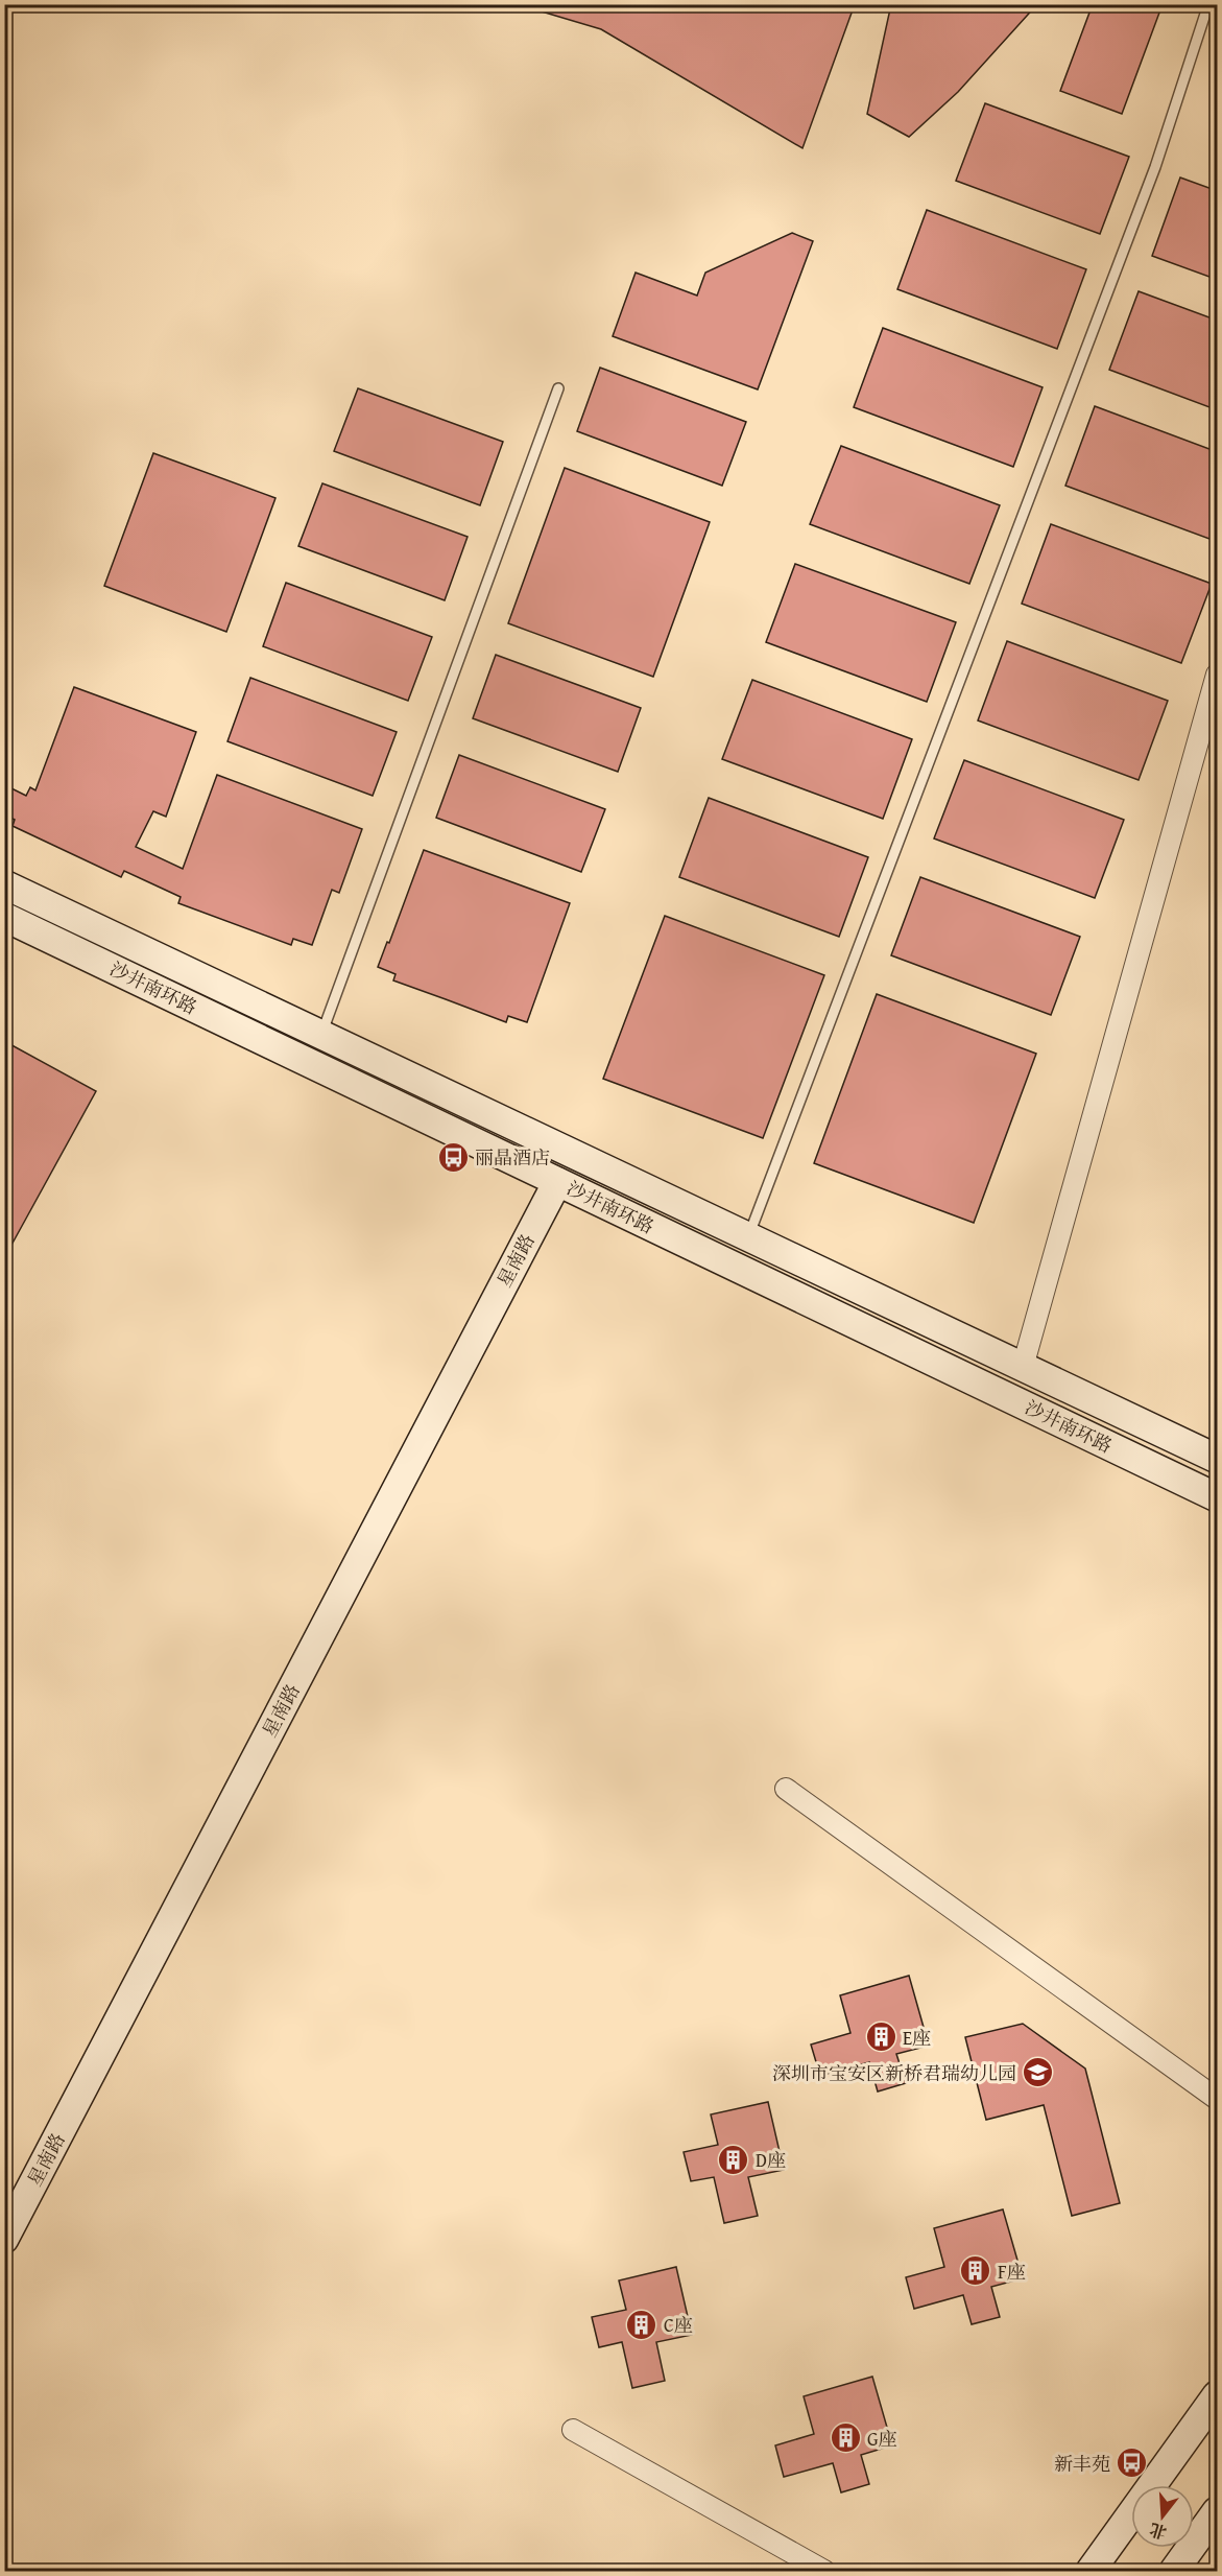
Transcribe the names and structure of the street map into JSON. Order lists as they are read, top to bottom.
{
  "streets": {
    "main road": ["沙井南环路", "星南路"]
  },
  "crossings": [
    ["沙井南环路", "星南路"]
  ],
  "places": {
    "bus stop": ["丽晶酒店", "新丰苑"],
    "building": [
      "E座",
      "D座",
      "F座",
      "C座",
      "G座"
    ],
    "school or university": ["深圳市宝安区新桥君瑞幼儿园"]
  },
  "north": "bottom"
}
